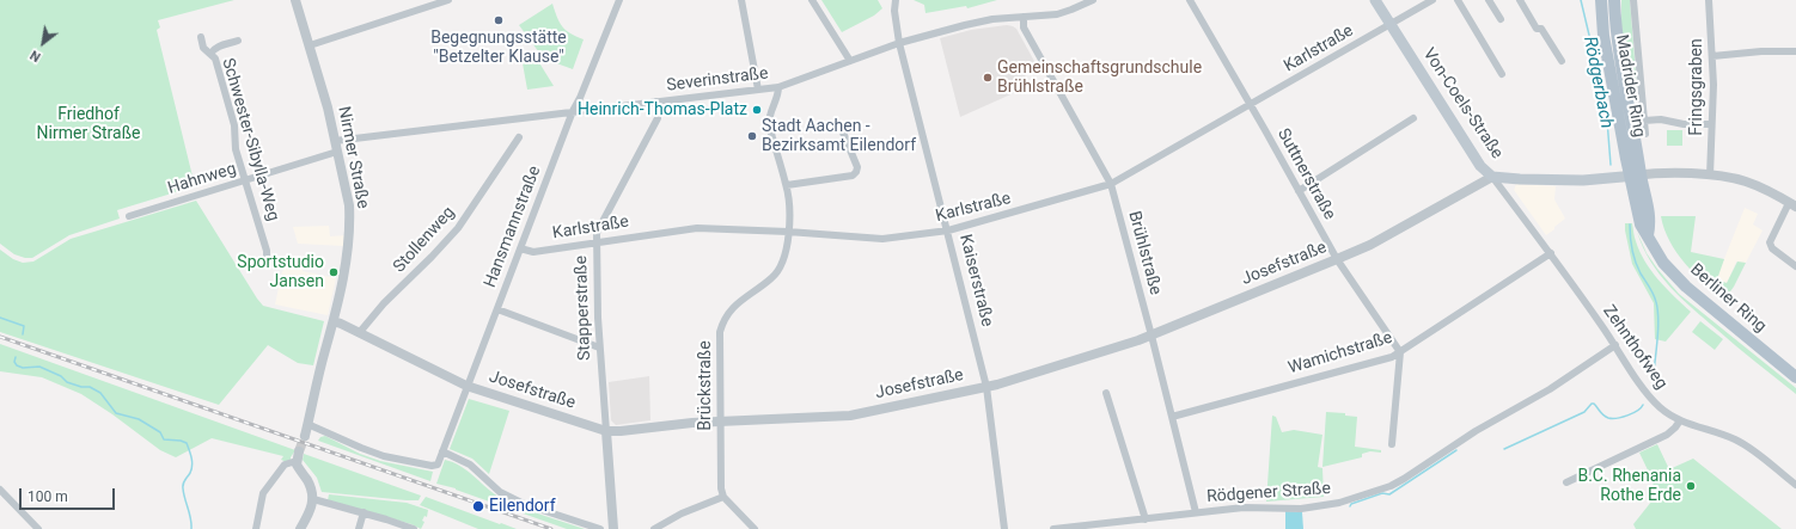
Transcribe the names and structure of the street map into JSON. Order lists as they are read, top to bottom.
{
  "streets": {
    "main road": ["Madrider Ring", "Von-Coels-Straße", "Berliner Ring"],
    "street": [
      "Karlstraße",
      "Severinstraße",
      "Fringsgraben",
      "Schwester-Sibylla-Weg",
      "Nirmer Straße",
      "Suttnerstraße",
      "Hahnweg",
      "Hansmannstraße",
      "Stollenweg",
      "Brühlstraße",
      "Josefstraße",
      "Kaiserstraße",
      "Stapperstraße",
      "Zehnthofweg",
      "Wamichstraße",
      "Brückstraße",
      "Rödgener Straße"
    ]
  },
  "crossings": [
    ["Karlstraße", "Von-Coels-Straße"],
    ["Karlstraße", "Suttnerstraße"],
    ["Karlstraße", "Hansmannstraße"],
    ["Karlstraße", "Brühlstraße"],
    ["Karlstraße", "Kaiserstraße"],
    ["Karlstraße", "Stapperstraße"],
    ["Karlstraße", "Brückstraße"],
    ["Severinstraße", "Nirmer Straße"],
    ["Severinstraße", "Hansmannstraße"],
    ["Severinstraße", "Brühlstraße"],
    ["Severinstraße", "Kaiserstraße"],
    ["Severinstraße", "Stapperstraße"],
    ["Severinstraße", "Brückstraße"],
    ["Madrider Ring", "Von-Coels-Straße"],
    ["Madrider Ring", "Berliner Ring"],
    ["Von-Coels-Straße", "Josefstraße"],
    ["Von-Coels-Straße", "Berliner Ring"],
    ["Von-Coels-Straße", "Zehnthofweg"],
    ["Schwester-Sibylla-Weg", "Hahnweg"],
    ["Nirmer Straße", "Hahnweg"],
    ["Nirmer Straße", "Hansmannstraße"],
    ["Nirmer Straße", "Josefstraße"],
    ["Suttnerstraße", "Josefstraße"],
    ["Suttnerstraße", "Wamichstraße"],
    ["Hansmannstraße", "Josefstraße"],
    ["Stollenweg", "Josefstraße"],
    ["Brühlstraße", "Josefstraße"],
    ["Brühlstraße", "Wamichstraße"],
    ["Brühlstraße", "Rödgener Straße"],
    ["Josefstraße", "Kaiserstraße"],
    ["Josefstraße", "Stapperstraße"],
    ["Josefstraße", "Zehnthofweg"],
    ["Josefstraße", "Brückstraße"],
    ["Zehnthofweg", "Wamichstraße"],
    ["Zehnthofweg", "Rödgener Straße"]
  ],
  "water": ["Rödgerbach"],
  "parks": ["Friedhof Nirmer Straße"],
  "places": [
    "Begegnungsstätte \"Betzelter Klause\"",
    "Gemeinschaftsgrundschule Brühlstraße",
    "Heinrich-Thomas-Platz",
    "Stadt Aachen - Bezirksamt Eilendorf",
    "Sportstudio Jansen",
    "B.C. Rhenania Rothe Erde",
    "Eilendorf"
  ],
  "scale_bar": "100 m",
  "north": "bottom left"
}
